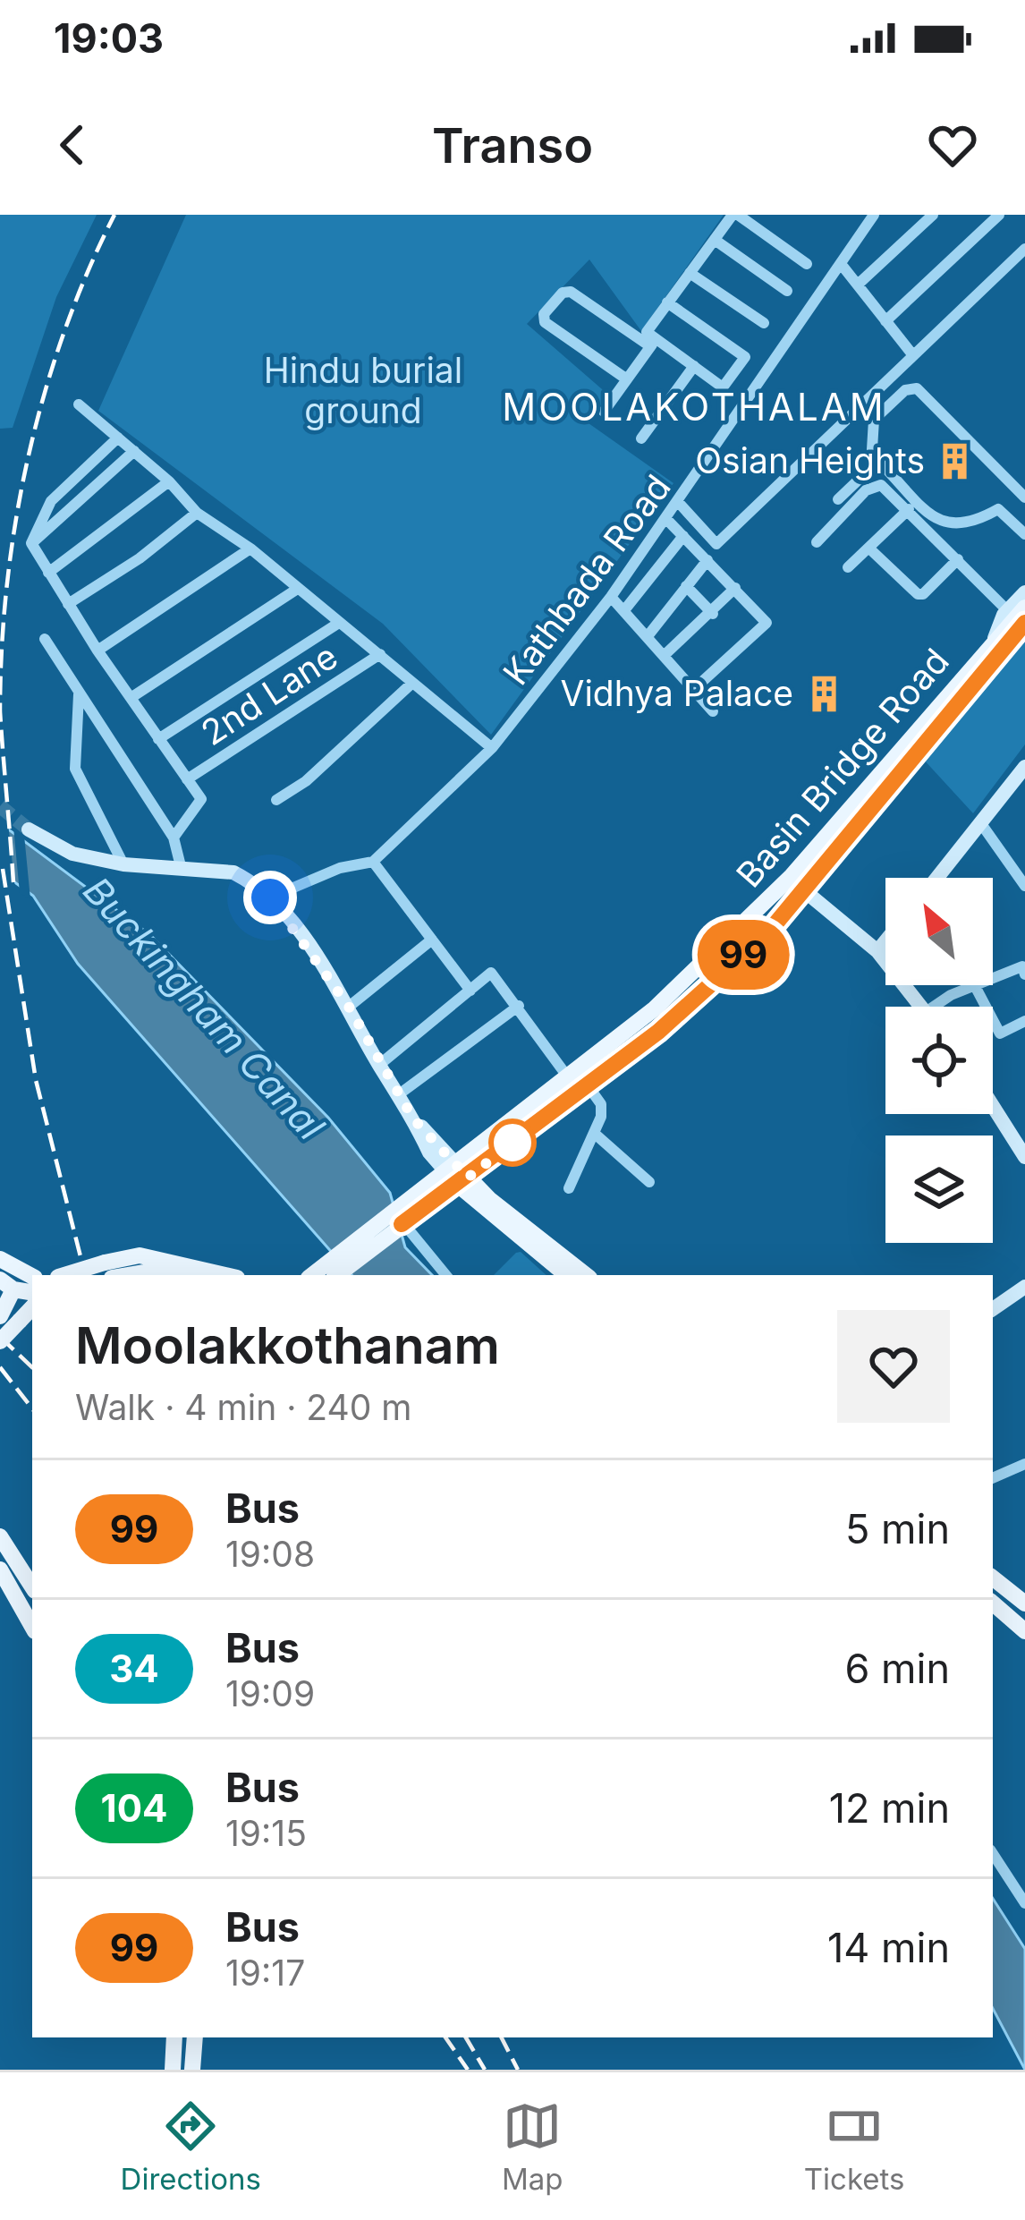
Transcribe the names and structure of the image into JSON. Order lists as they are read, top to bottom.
{
  "streets": {
    "main road": ["Basin Bridge Road"],
    "street": ["Kathbada Road", "2nd Lane"]
  },
  "districts": ["MOOLAKOTHALAM"],
  "water": ["Buckingham Canal"],
  "parks": ["Hindu burial ground"],
  "places": {
    "building": ["Osian Heights", "Vidhya Palace"]
  },
  "lines": ["bus line 99"],
  "north": "top left",
  "page": {
    "status": "19:03",
    "header": "Transo",
    "on_map": "99",
    "heading": ["Moolakkothanam", "Walk · 4 min · 240 m"],
    "list": [
      {
        "mark": "99",
        "name": "Bus",
        "note": "19:08",
        "value": "5 min"
      },
      {
        "mark": "34",
        "name": "Bus",
        "note": "19:09",
        "value": "6 min"
      },
      {
        "mark": "104",
        "name": "Bus",
        "note": "19:15",
        "value": "12 min"
      },
      {
        "mark": "99",
        "name": "Bus",
        "note": "19:17",
        "value": "14 min"
      }
    ],
    "tabs": ["Directions", "Map", "Tickets"]
  }
}
